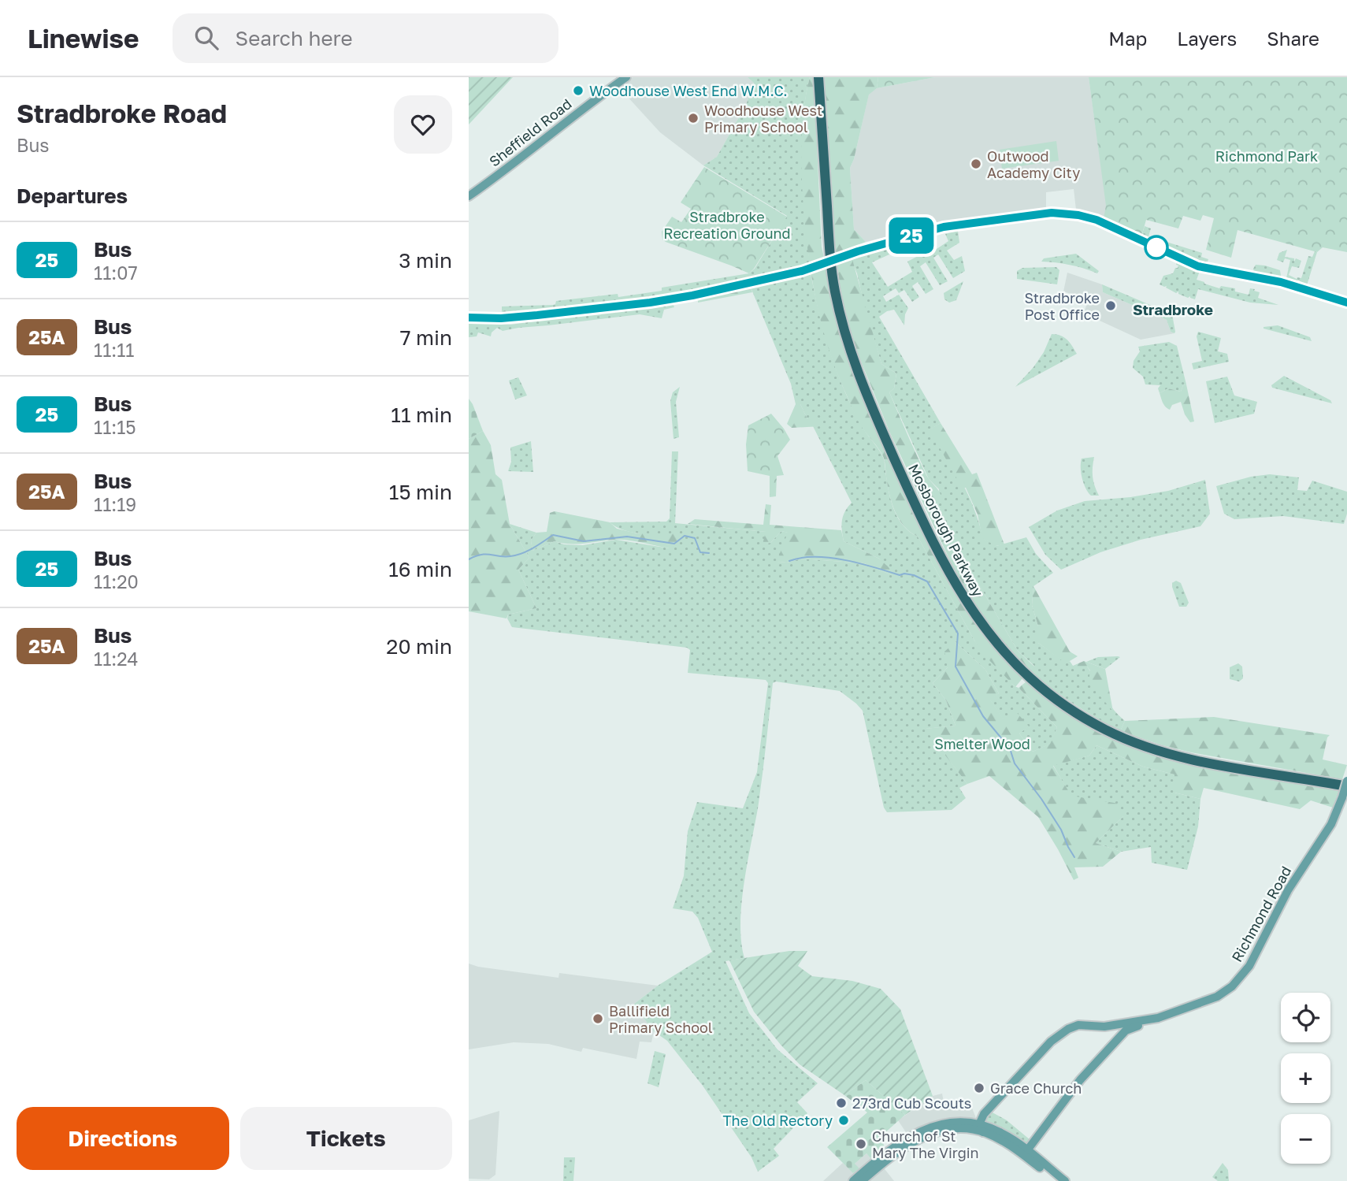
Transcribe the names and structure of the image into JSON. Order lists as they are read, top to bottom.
{
  "streets": {
    "highway": ["Mosborough Parkway"],
    "main road": ["Sheffield Road", "Richmond Road"]
  },
  "districts": ["Stradbroke"],
  "parks": ["Richmond Park", "Stradbroke Recreation Ground", "Smelter Wood"],
  "places": [
    "Woodhouse West End W.M.C.",
    "Woodhouse West Primary School",
    "Outwood Academy City",
    "Stradbroke Post Office",
    "Ballifield Primary School",
    "Grace Church",
    "273rd Cub Scouts",
    "The Old Rectory",
    "Church of St Mary The Virgin"
  ],
  "lines": ["bus line 25"],
  "page": {
    "header": "Linewise",
    "search": "Search here",
    "nav": ["Map", "Layers", "Share"],
    "heading": [
      ["Stradbroke Road", "Bus"],
      "Departures"
    ],
    "on_map": "25",
    "list": [
      {
        "mark": "25",
        "name": "Bus",
        "note": "11:07",
        "value": "3 min"
      },
      {
        "mark": "25A",
        "name": "Bus",
        "note": "11:11",
        "value": "7 min"
      },
      {
        "mark": "25",
        "name": "Bus",
        "note": "11:15",
        "value": "11 min"
      },
      {
        "mark": "25A",
        "name": "Bus",
        "note": "11:19",
        "value": "15 min"
      },
      {
        "mark": "25",
        "name": "Bus",
        "note": "11:20",
        "value": "16 min"
      },
      {
        "mark": "25A",
        "name": "Bus",
        "note": "11:24",
        "value": "20 min"
      }
    ],
    "map_buttons": ["+", "−"],
    "buttons": ["Directions", "Tickets"]
  }
}
